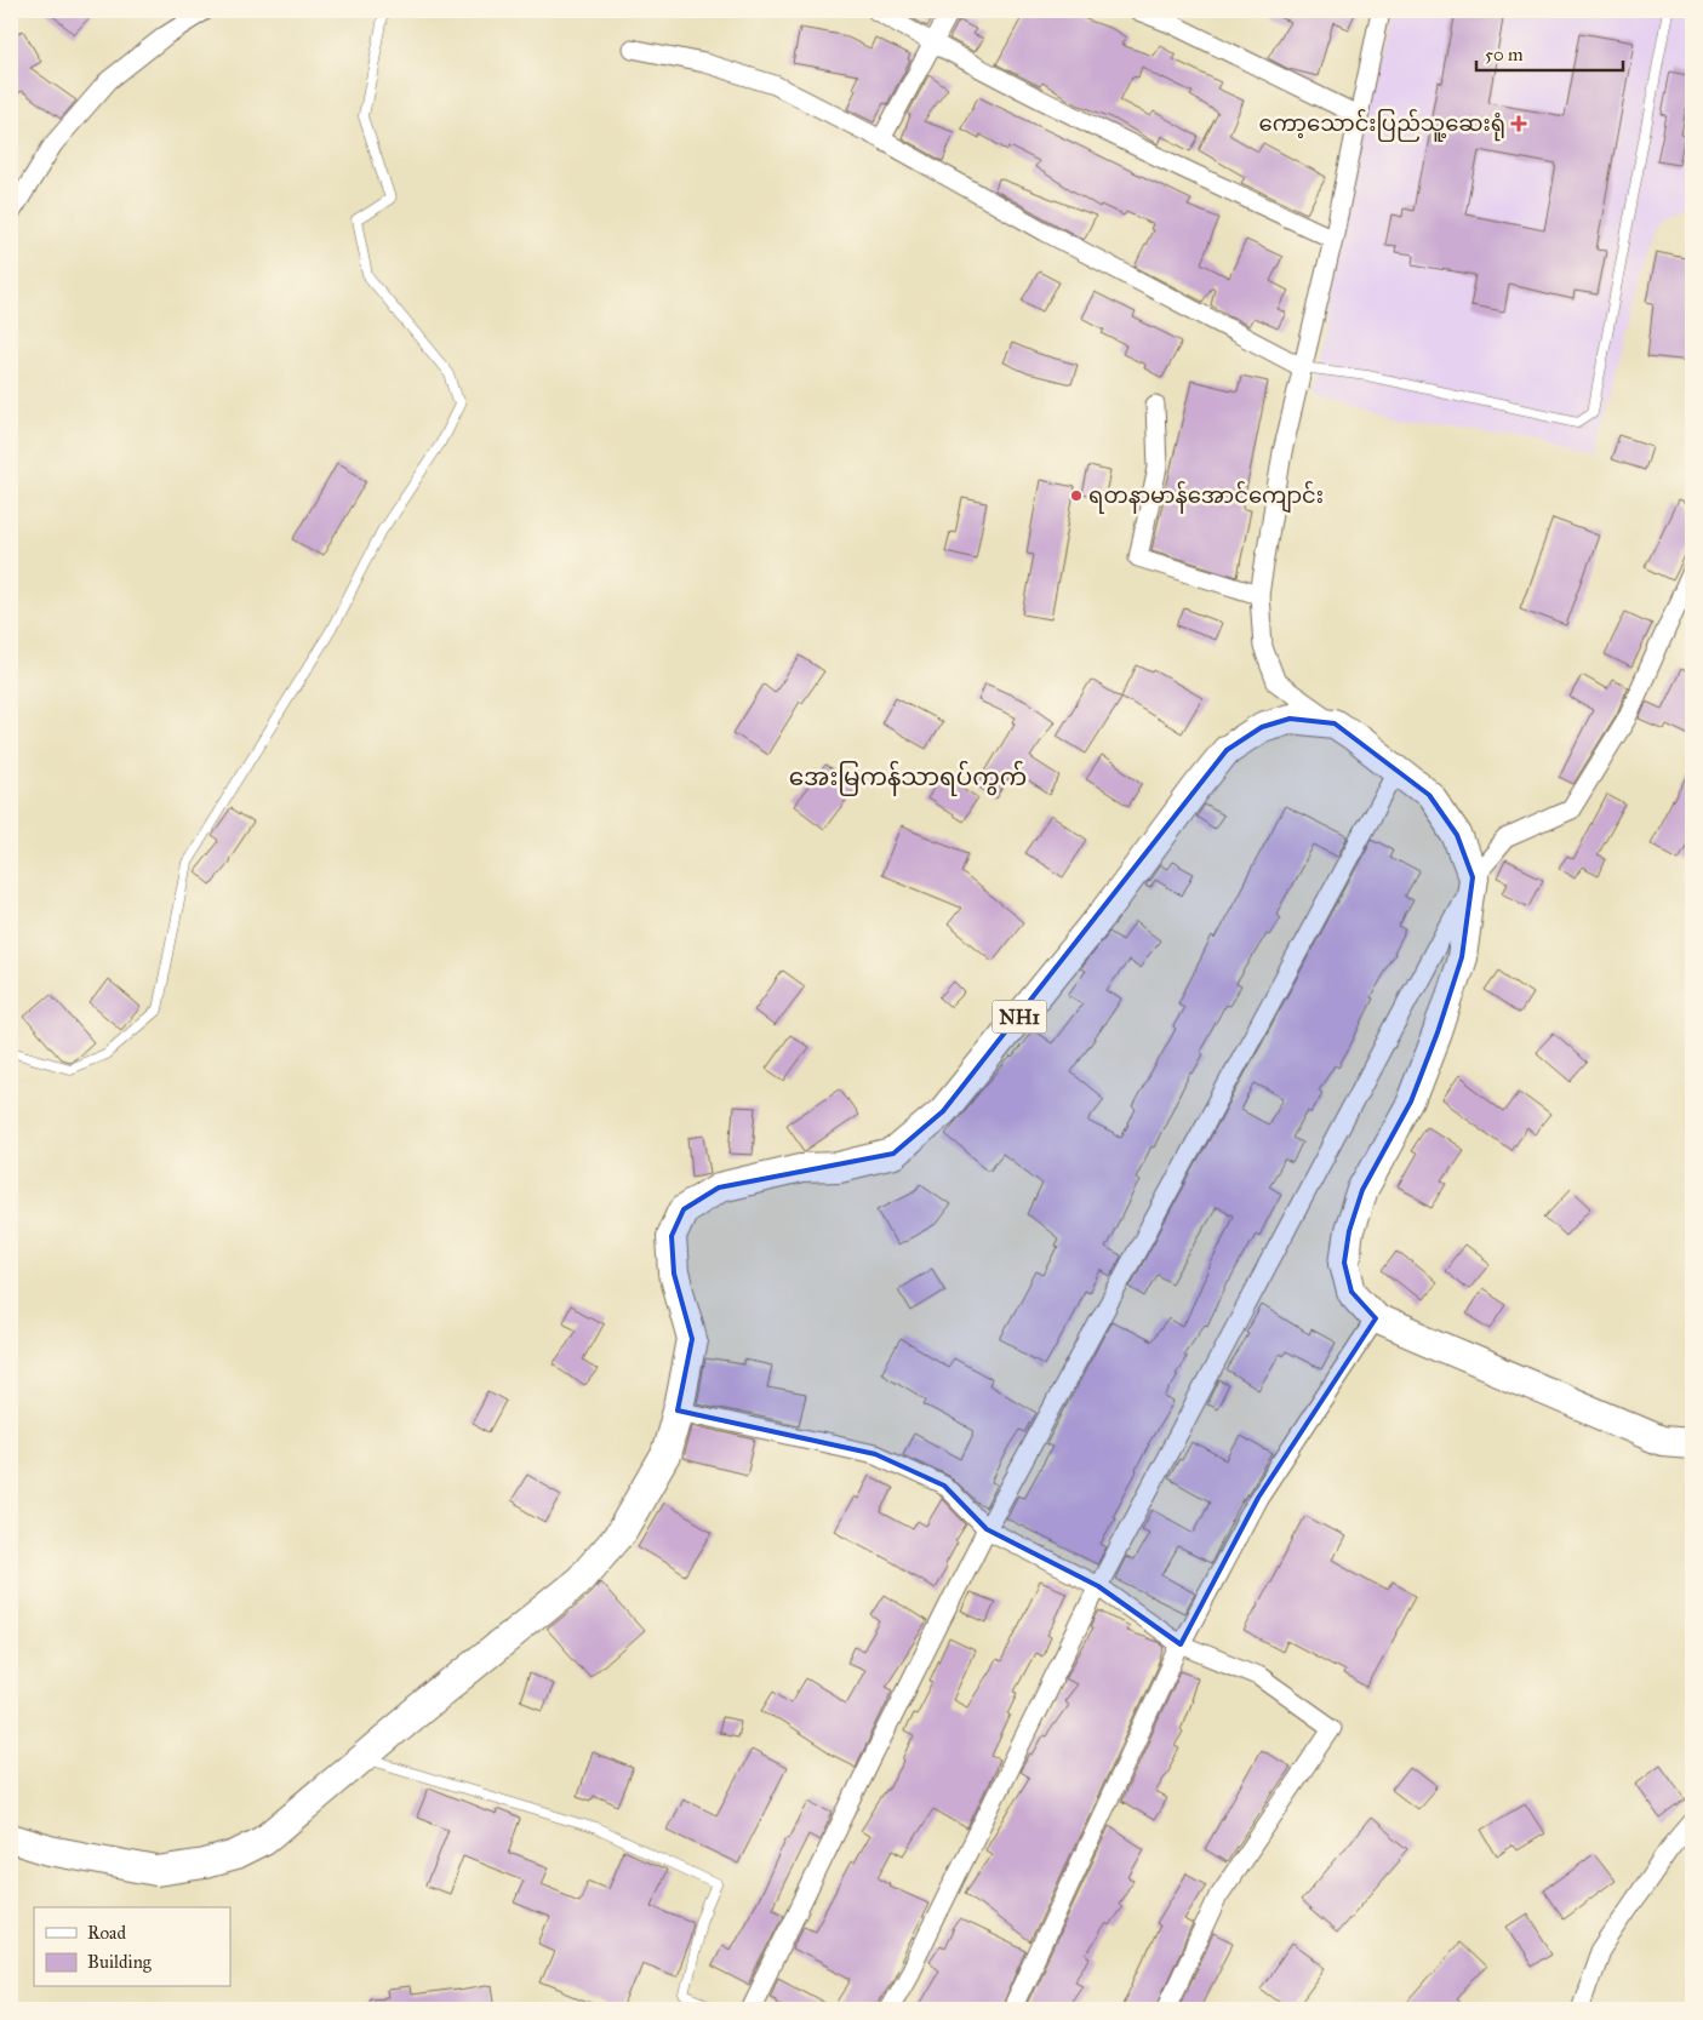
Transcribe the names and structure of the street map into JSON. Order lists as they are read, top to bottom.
{
  "streets": {
    "highway": ["NH1"]
  },
  "districts": ["အေးမြကန်သာရပ်ကွက်"],
  "places": {
    "health": ["ကော့သောင်းပြည်သူ့ဆေးရုံ"],
    "other": ["ရတနာမာန်အောင်ကျောင်း"]
  },
  "legend": ["Road", "Building"],
  "scale_bar": "50 m"
}
